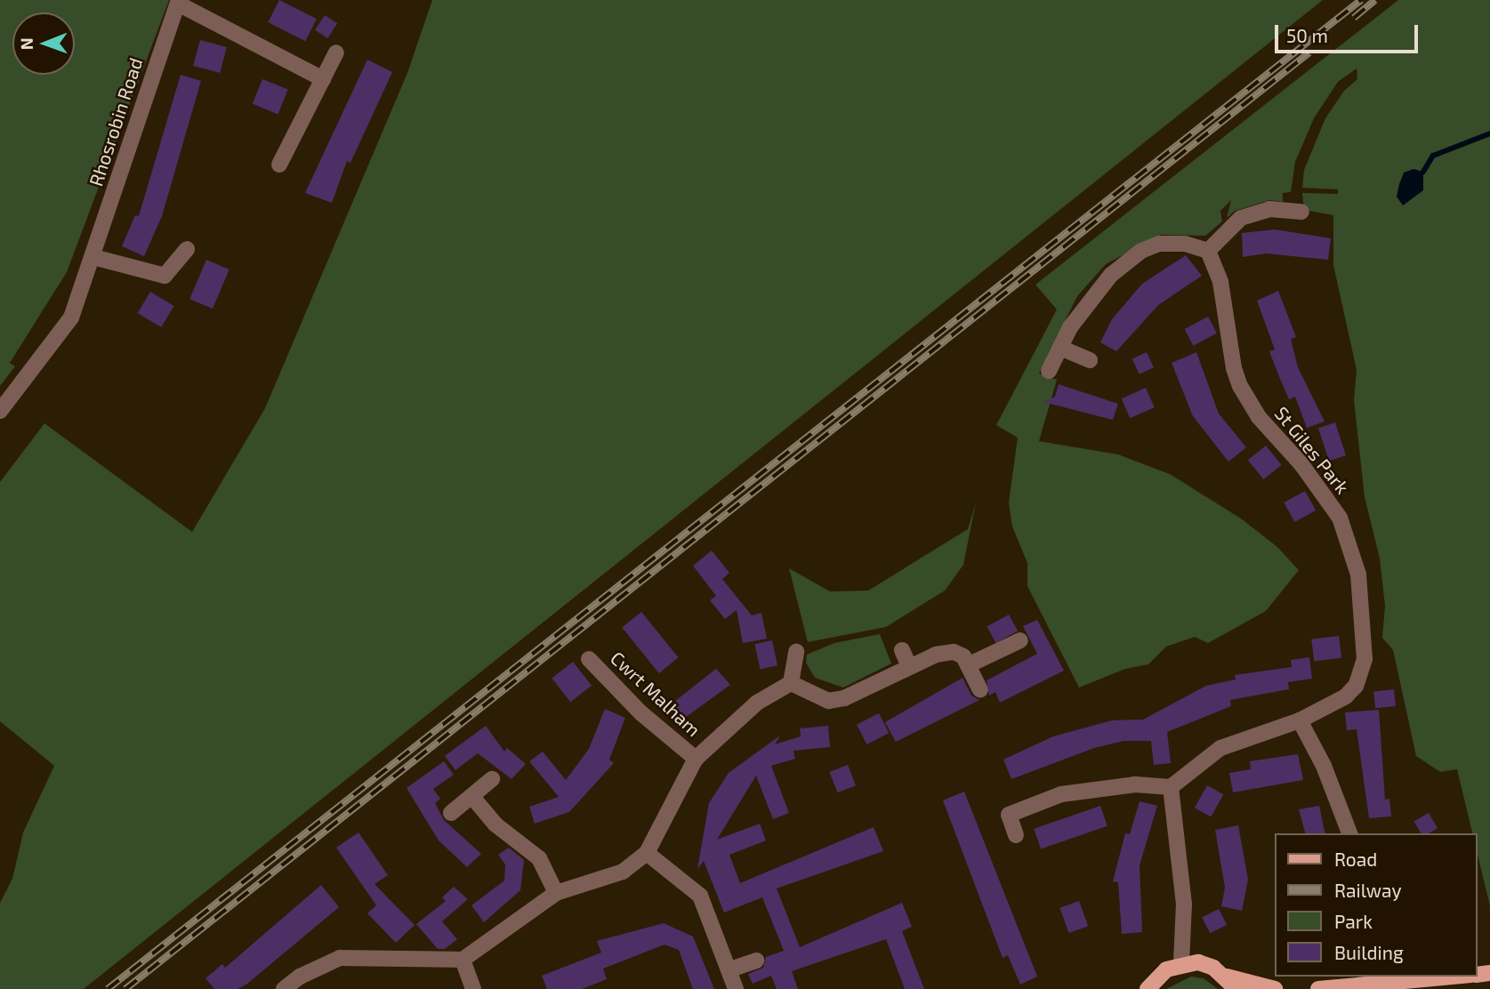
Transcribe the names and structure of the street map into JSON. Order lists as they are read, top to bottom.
{
  "streets": {
    "street": ["Rhosrobin Road", "St Giles Park", "Cwrt Malham"]
  },
  "legend": [
    "Road",
    "Railway",
    "Park",
    "Building"
  ],
  "scale_bar": "50 m",
  "north": "left"
}
